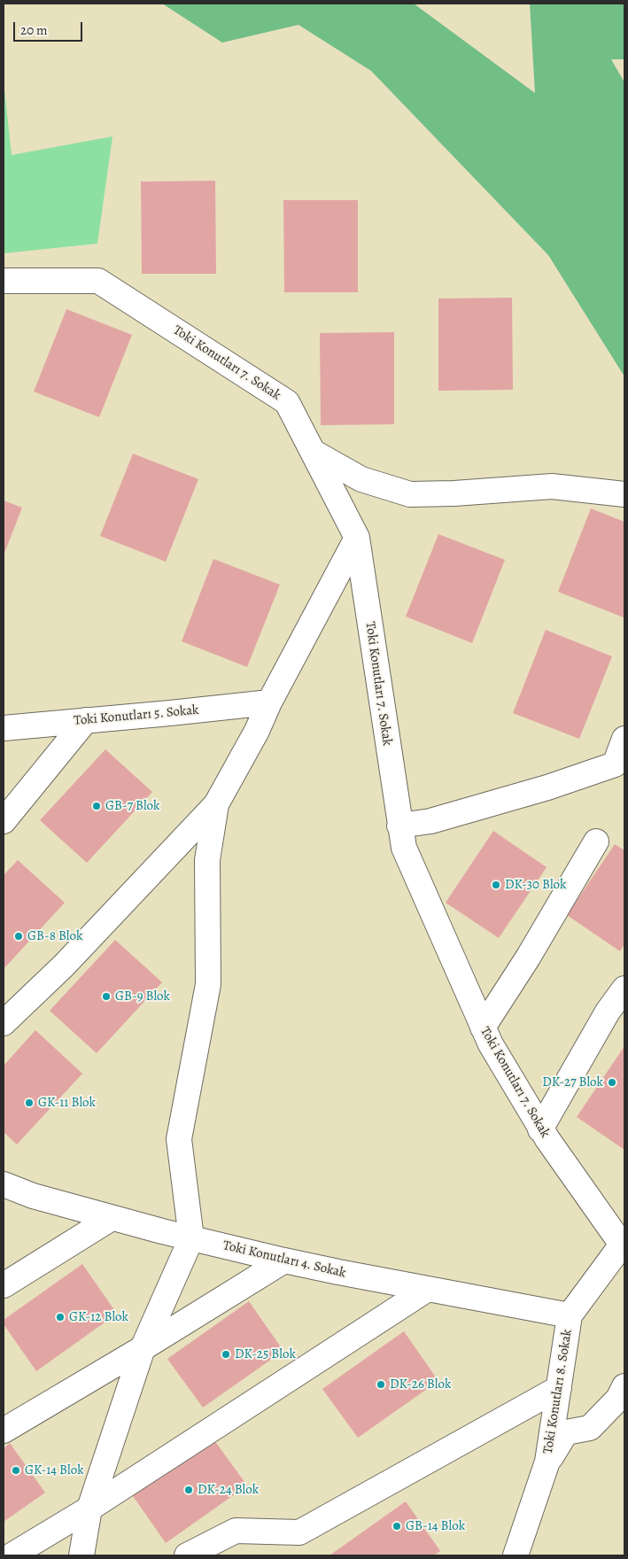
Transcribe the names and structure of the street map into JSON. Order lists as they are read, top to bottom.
{
  "streets": {
    "street": [
      "Toki Konutları 7. Sokak",
      "Toki Konutları 5. Sokak",
      "Toki Konutları 4. Sokak",
      "Toki Konutları 8. Sokak"
    ]
  },
  "crossings": [
    ["Toki Konutları 7. Sokak", "Toki Konutları 8. Sokak"],
    ["Toki Konutları 4. Sokak", "Toki Konutları 8. Sokak"]
  ],
  "places": [
    "GB-7 Blok",
    "DK-30 Blok",
    "GB-8 Blok",
    "GB-9 Blok",
    "DK-27 Blok",
    "GK-11 Blok",
    "GK-12 Blok",
    "DK-25 Blok",
    "DK-26 Blok",
    "GK-14 Blok",
    "DK-24 Blok",
    "GB-14 Blok"
  ],
  "scale_bar": "20 m"
}
